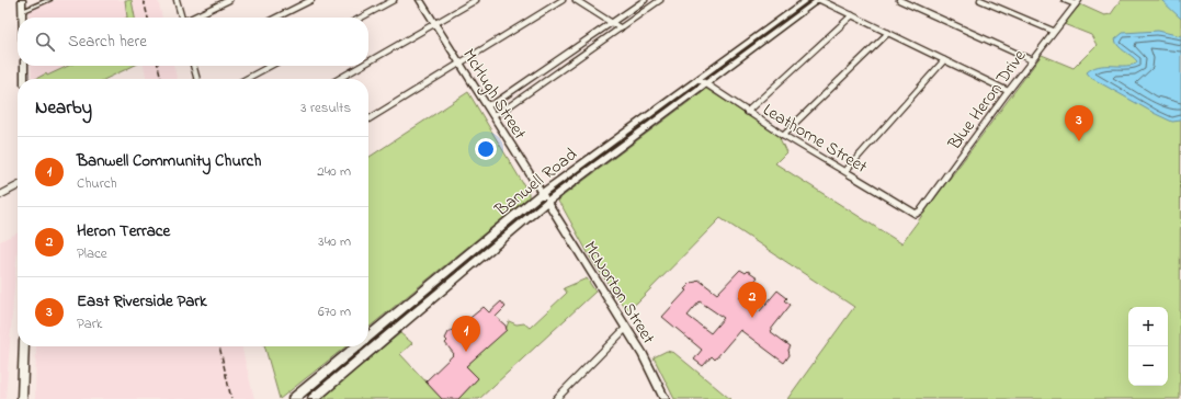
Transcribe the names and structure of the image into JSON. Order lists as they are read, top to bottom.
{
  "streets": {
    "main road": ["McHugh Street", "Banwell Road"],
    "street": ["Blue Heron Drive", "Leathorne Street", "McNorton Street"]
  },
  "crossings": [
    ["McHugh Street", "Banwell Road"],
    ["McHugh Street", "McNorton Street"],
    ["Blue Heron Drive", "Leathorne Street"],
    ["Leathorne Street", "Banwell Road"],
    ["Banwell Road", "McNorton Street"]
  ],
  "page": {
    "search": "Search here",
    "heading": ["Nearby", "3 results"],
    "pins": ["3", "2", "1"],
    "list": [
      {
        "mark": "1",
        "name": "Banwell Community Church",
        "note": "Church",
        "value": "240 m"
      },
      {
        "mark": "2",
        "name": "Heron Terrace",
        "note": "Place",
        "value": "340 m"
      },
      {
        "mark": "3",
        "name": "East Riverside Park",
        "note": "Park",
        "value": "670 m"
      }
    ],
    "map_buttons": ["+", "−"]
  }
}
